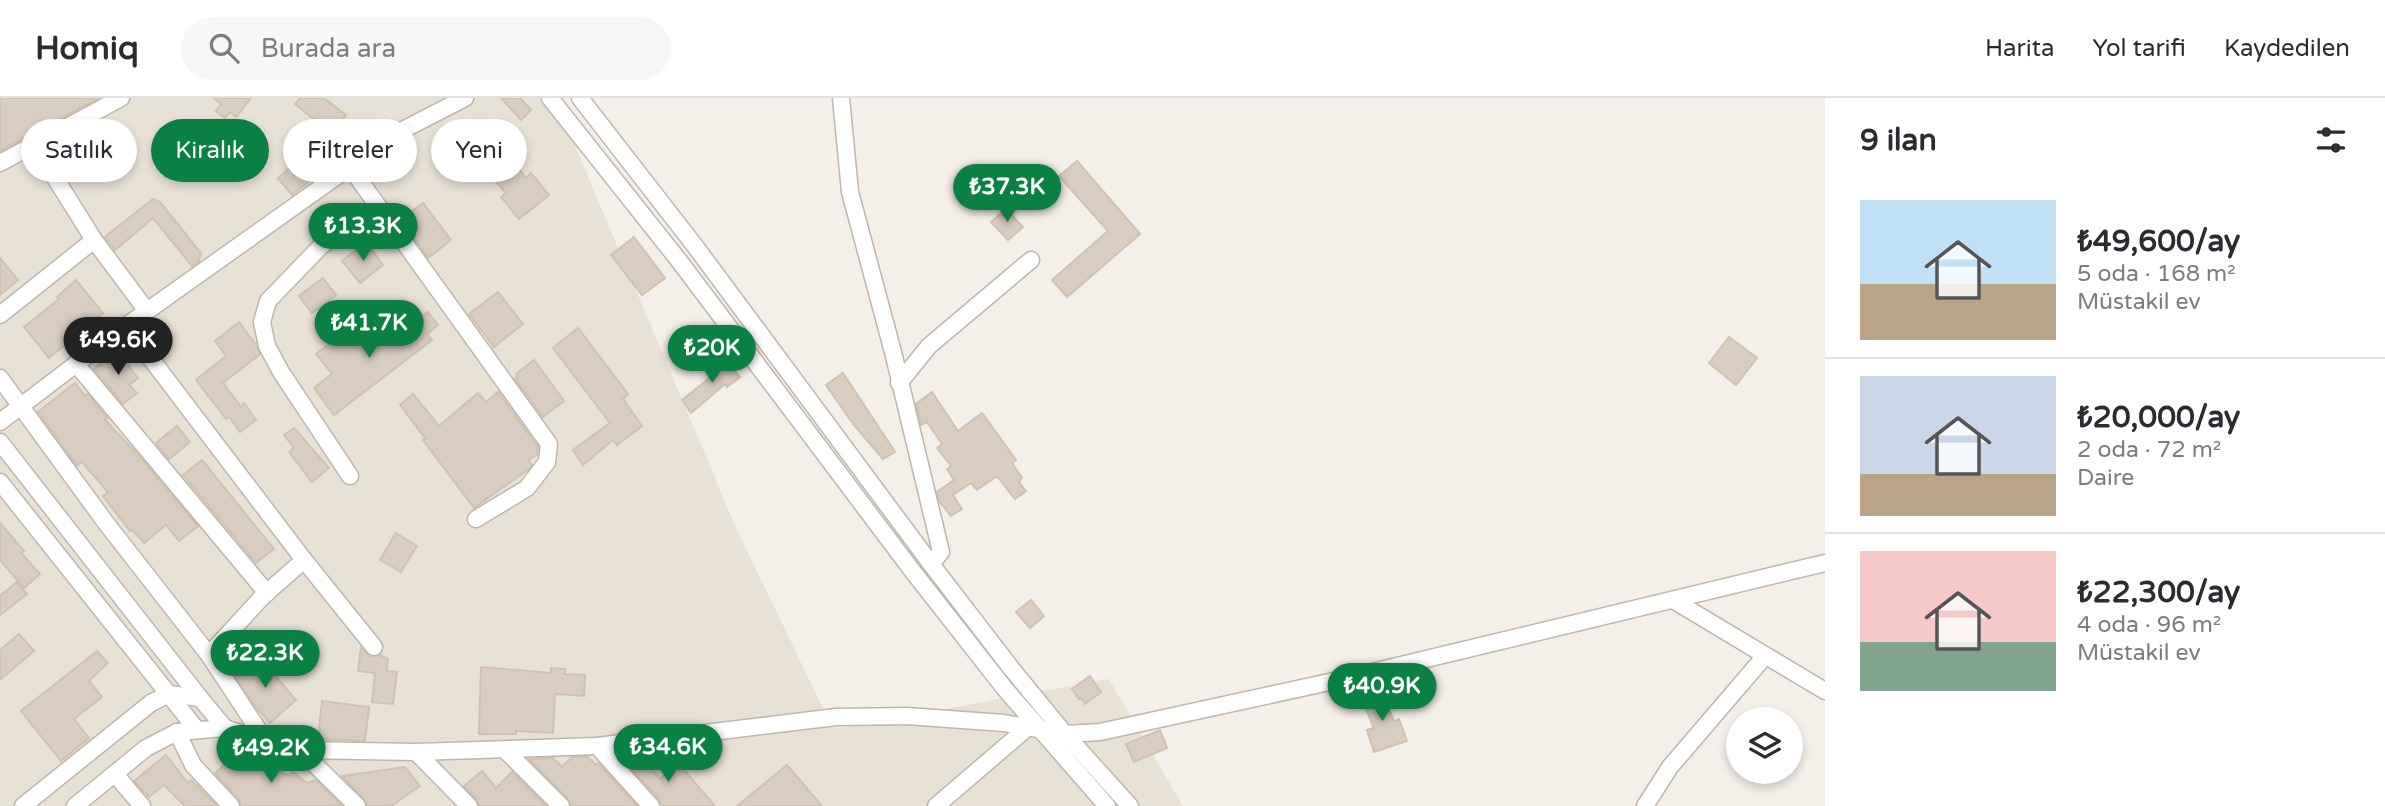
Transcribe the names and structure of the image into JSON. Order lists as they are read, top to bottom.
{
  "page": {
    "header": "Homiq",
    "search": "Burada ara",
    "nav": ["Harita", "Yol tarifi", "Kaydedilen"],
    "heading": "9 ilan",
    "chip": [
      "Satılık",
      "Kiralık",
      "Filtreler",
      "Yeni"
    ],
    "price": [
      "₺37.3K",
      "₺13.3K",
      "₺41.7K",
      "₺49.6K",
      "₺20K",
      "₺22.3K",
      "₺40.9K",
      "₺34.6K",
      "₺49.2K"
    ],
    "list": [
      {
        "name": "₺49,600/ay",
        "note": "5 oda · 168 m² · Müstakil ev"
      },
      {
        "name": "₺20,000/ay",
        "note": "2 oda · 72 m² · Daire"
      },
      {
        "name": "₺22,300/ay",
        "note": "4 oda · 96 m² · Müstakil ev"
      }
    ]
  }
}
